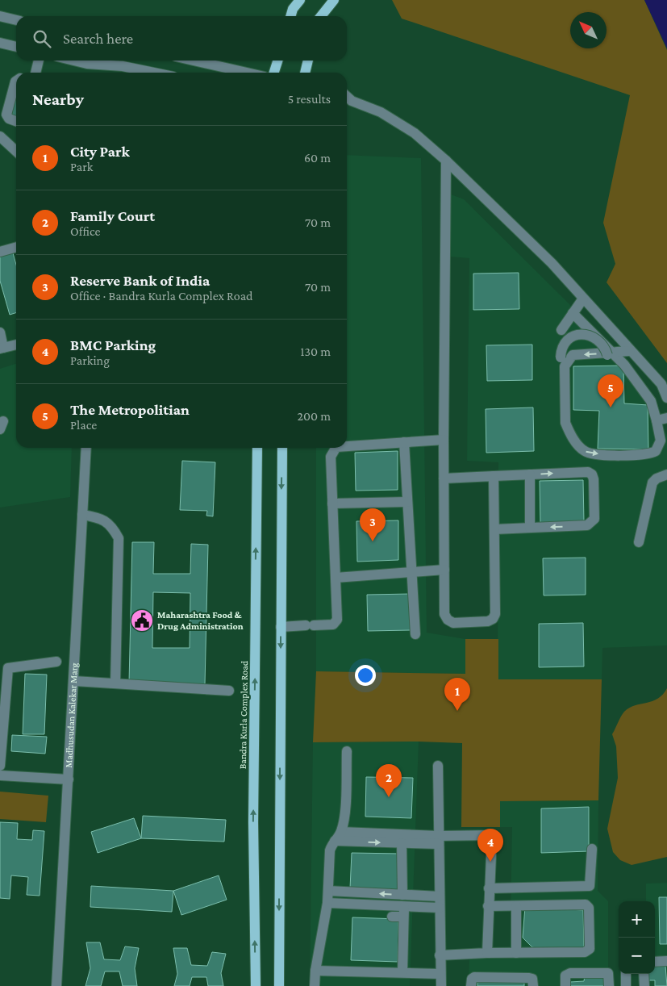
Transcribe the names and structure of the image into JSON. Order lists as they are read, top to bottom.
{
  "streets": {
    "main road": ["Bandra Kurla Complex Road"],
    "street": ["Madhusudan Kalekar Marg"]
  },
  "places": {
    "public building": ["Maharashtra Food & Drug Administration"]
  },
  "north": "top left",
  "page": {
    "search": "Search here",
    "heading": ["Nearby", "5 results"],
    "list": [
      {
        "mark": "1",
        "name": "City Park",
        "note": "Park",
        "value": "60 m"
      },
      {
        "mark": "2",
        "name": "Family Court",
        "note": "Office",
        "value": "70 m"
      },
      {
        "mark": "3",
        "name": "Reserve Bank of India",
        "note": "Office · Bandra Kurla Complex Road",
        "value": "70 m"
      },
      {
        "mark": "4",
        "name": "BMC Parking",
        "note": "Parking",
        "value": "130 m"
      },
      {
        "mark": "5",
        "name": "The Metropolitian",
        "note": "Place",
        "value": "200 m"
      }
    ],
    "pins": [
      "5",
      "3",
      "1",
      "2",
      "4"
    ],
    "map_buttons": ["+", "−"]
  }
}
